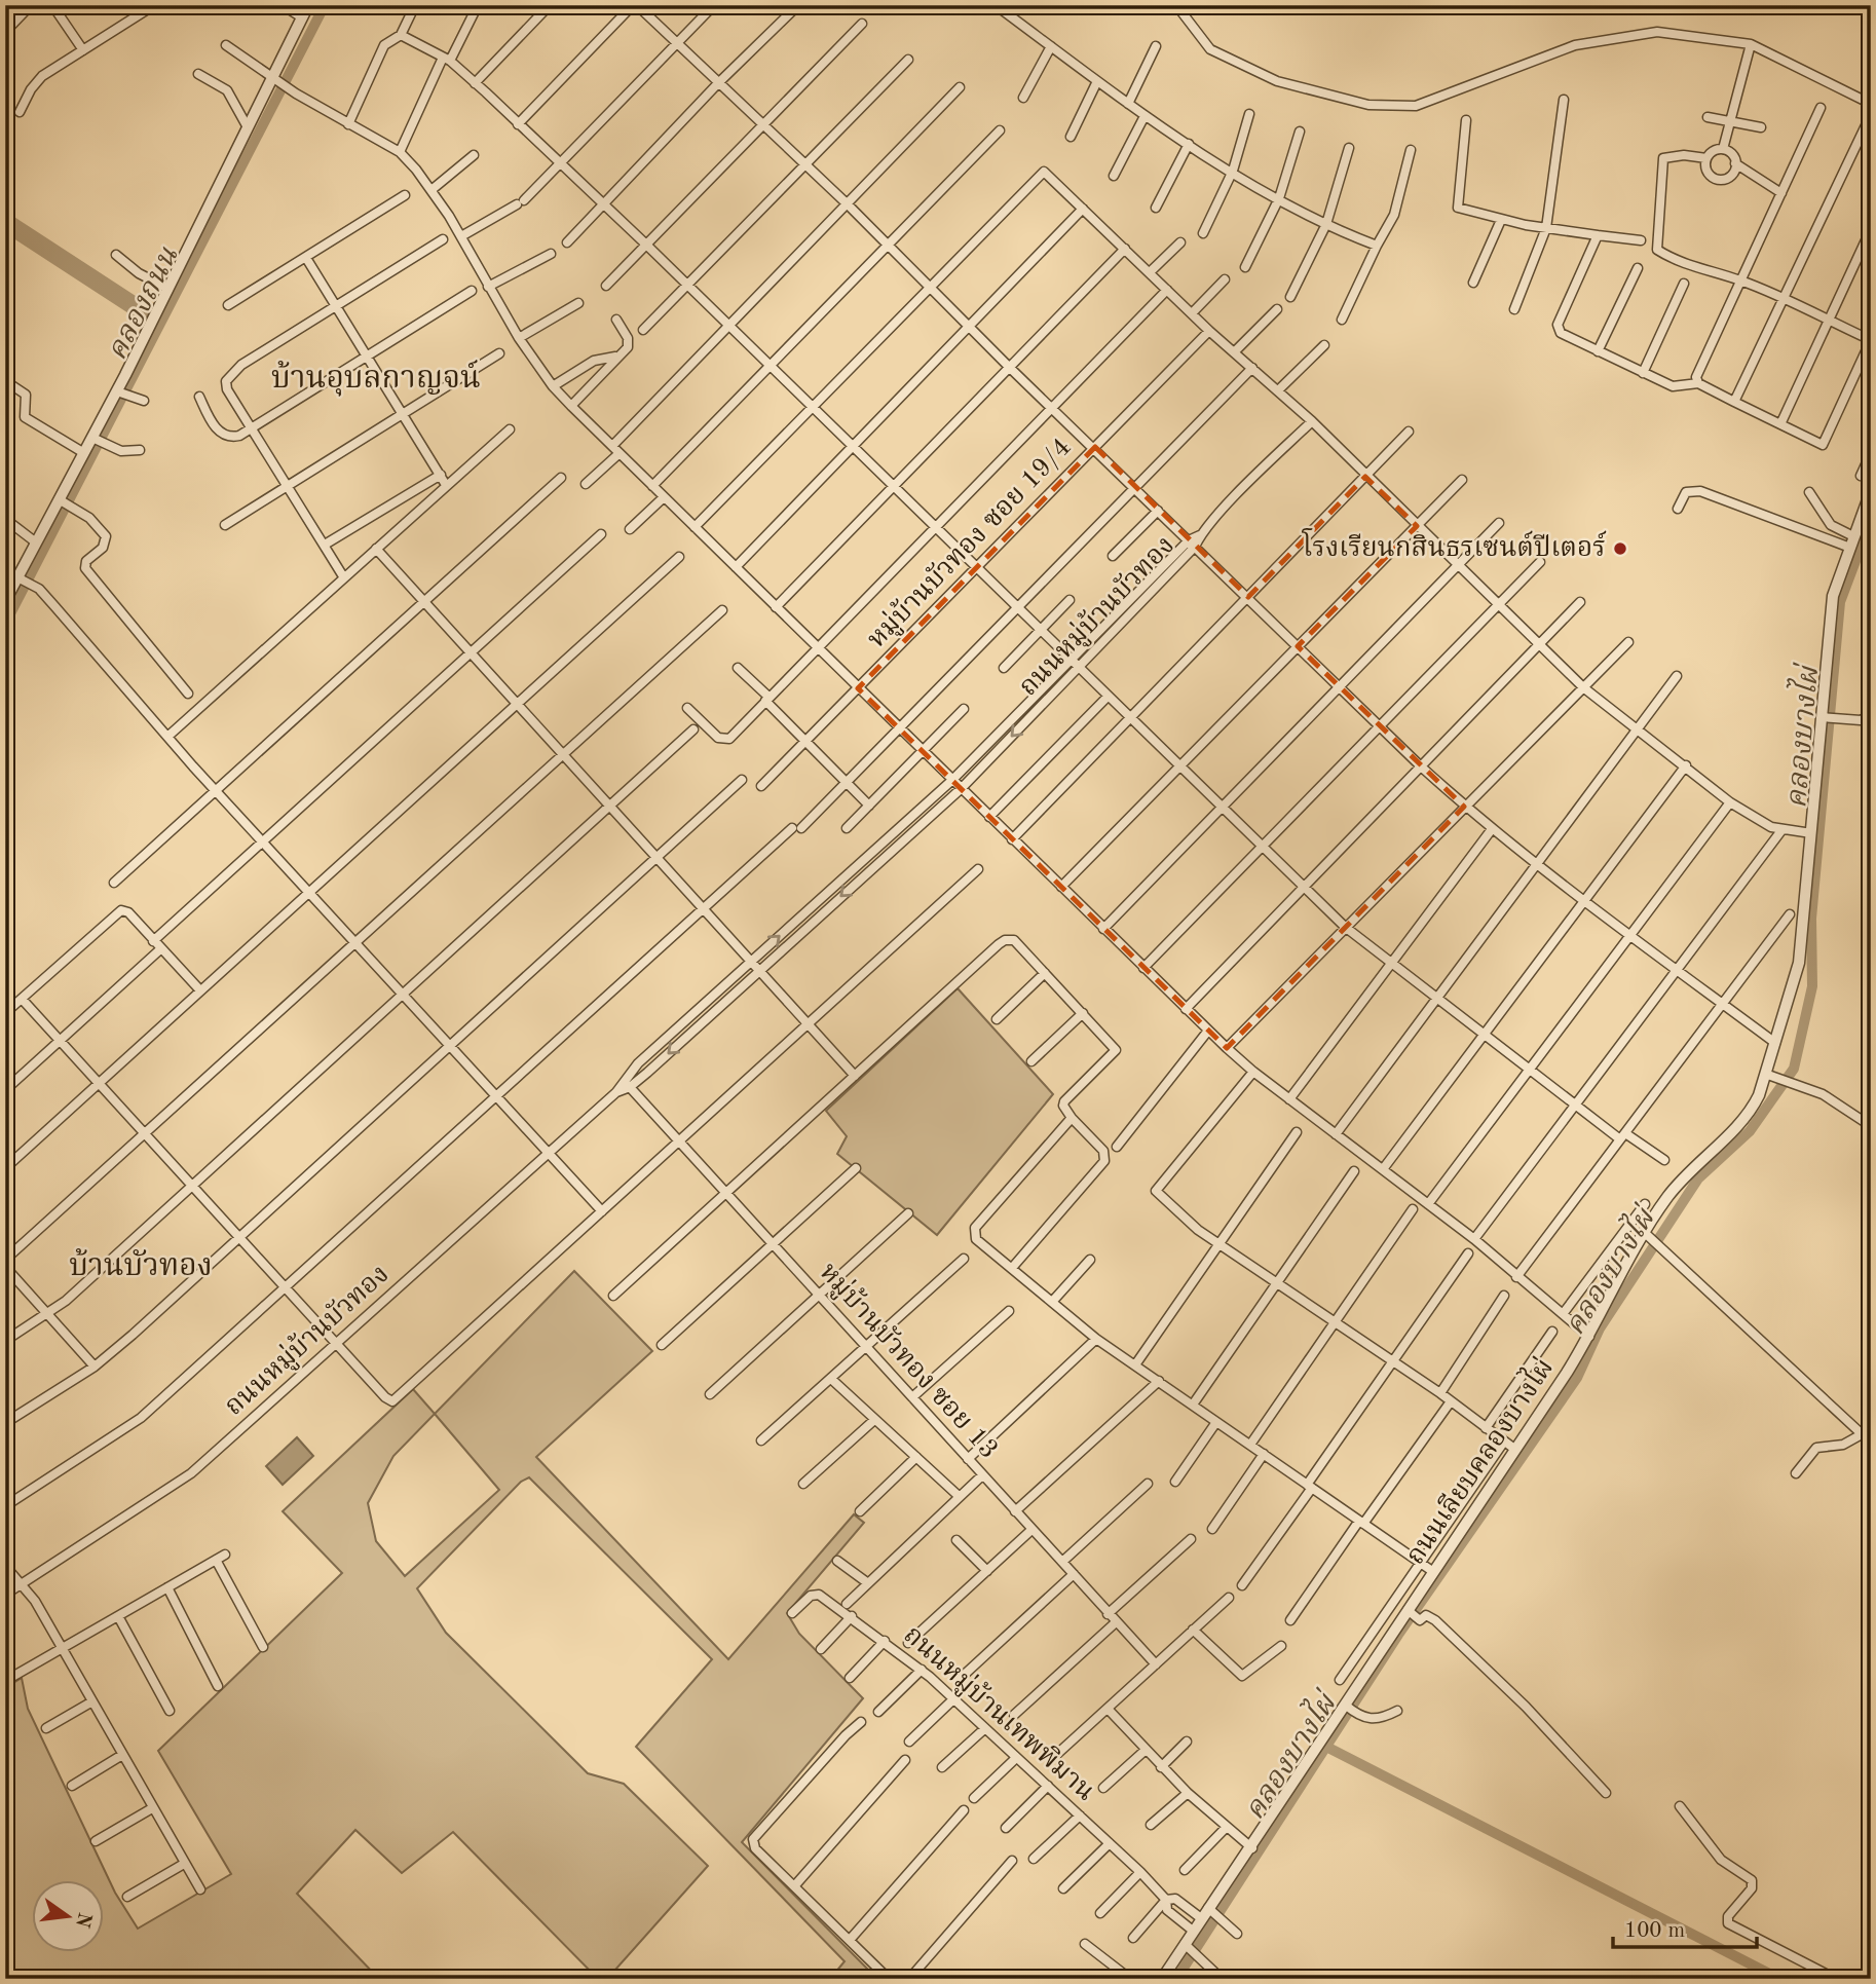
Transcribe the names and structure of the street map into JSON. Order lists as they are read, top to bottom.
{
  "streets": {
    "street": [
      "หมู่บ้านบัวทอง ซอย 19/4",
      "ถนนหมู่บ้านบัวทอง",
      "หมู่บ้านบัวทอง ซอย 13",
      "ถนนเลียบคลองบางไผ่",
      "ถนนหมู่บ้านเทพพิมาน"
    ]
  },
  "crossings": [
    ["ถนนหมู่บ้านบัวทอง", "หมู่บ้านบัวทอง ซอย 13"],
    ["ถนนเลียบคลองบางไผ่", "ถนนหมู่บ้านเทพพิมาน"]
  ],
  "districts": ["บ้านอุบลกาญจน์", "บ้านบัวทอง"],
  "water": ["คลองถนน", "คลองบางไผ่"],
  "places": ["โรงเรียนกสินธรเซนต์ปีเตอร์"],
  "scale_bar": "100 m",
  "north": "right"
}
